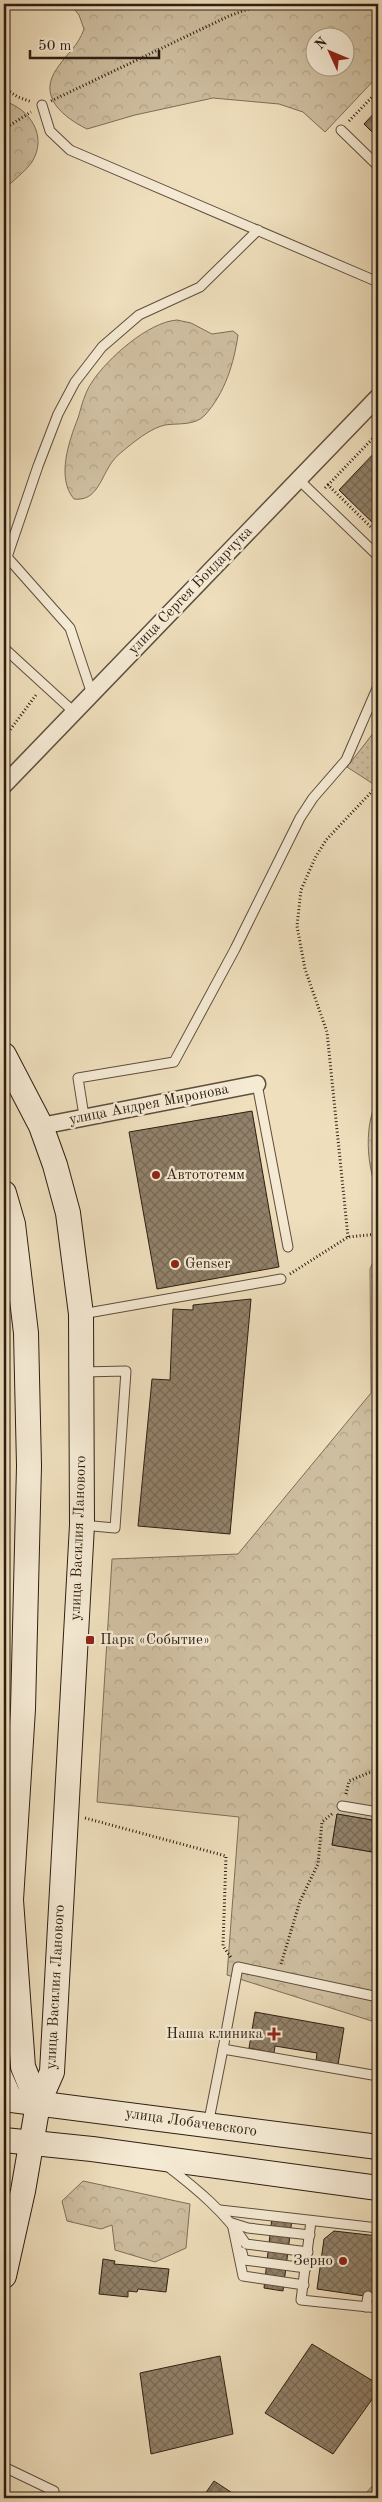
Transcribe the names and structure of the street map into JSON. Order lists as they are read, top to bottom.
{
  "streets": {
    "street": [
      "улица Сергея Бондарчука",
      "улица Андрея Миронова",
      "улица Василия Ланового",
      "улица Лобачевского"
    ]
  },
  "crossings": [
    ["улица Андрея Миронова", "улица Василия Ланового"],
    ["улица Василия Ланового", "улица Лобачевского"]
  ],
  "places": {
    "other": ["Автототемм", "Genser", "Зерно"],
    "transit": ["Парк «Событие»"],
    "health": ["Наша клиника"]
  },
  "scale_bar": "50 m",
  "north": "top left"
}
